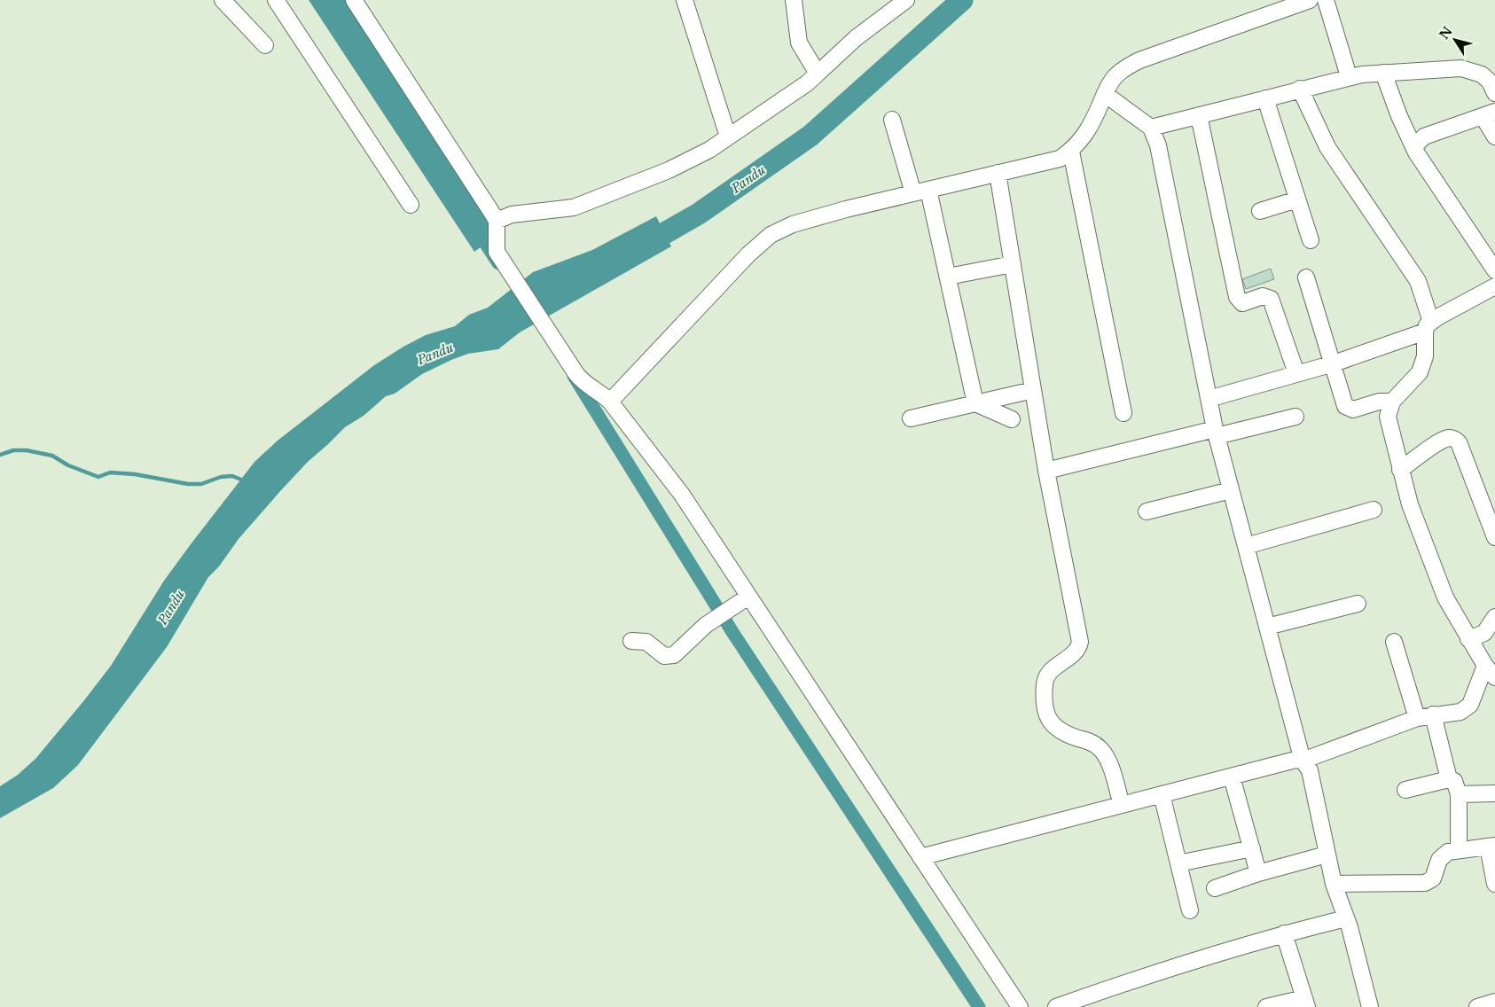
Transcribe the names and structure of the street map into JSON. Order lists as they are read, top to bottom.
{
  "water": ["Pandu"],
  "north": "top left"
}
